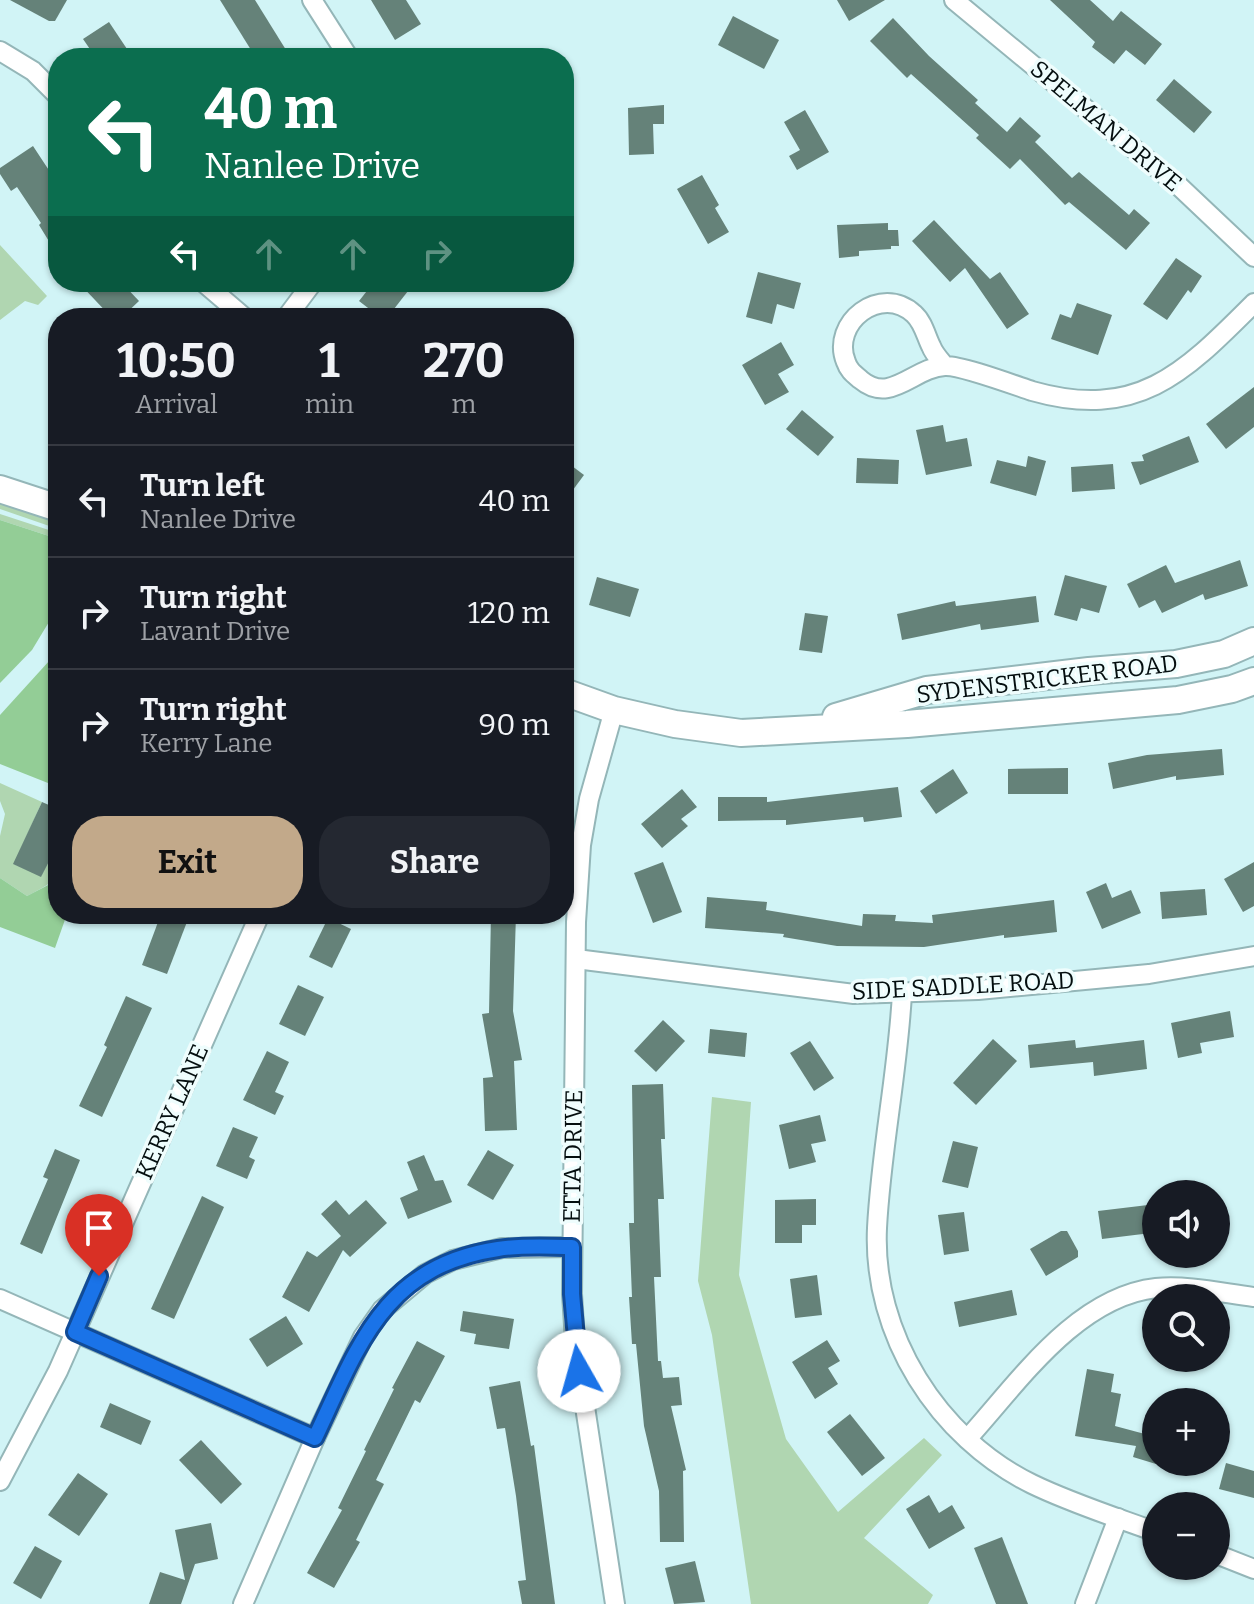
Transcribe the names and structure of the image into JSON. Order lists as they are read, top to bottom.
{
  "streets": {
    "main road": ["SYDENSTRICKER ROAD"],
    "street": [
      "SPELMAN DRIVE",
      "SIDE SADDLE ROAD",
      "KERRY LANE",
      "ETTA DRIVE"
    ]
  },
  "crossings": [
    ["SYDENSTRICKER ROAD", "ETTA DRIVE"],
    ["SIDE SADDLE ROAD", "ETTA DRIVE"]
  ],
  "page": {
    "turn": ["40 m", "Nanlee Drive"],
    "eta": [
      "10:50",
      "Arrival",
      "1",
      "min",
      "270",
      "m"
    ],
    "list": [
      {
        "name": "Turn left",
        "note": "Nanlee Drive",
        "value": "40 m"
      },
      {
        "name": "Turn right",
        "note": "Lavant Drive",
        "value": "120 m"
      },
      {
        "name": "Turn right",
        "note": "Kerry Lane",
        "value": "90 m"
      }
    ],
    "buttons": ["Exit", "Share"],
    "map_buttons": ["+", "−"]
  }
}
